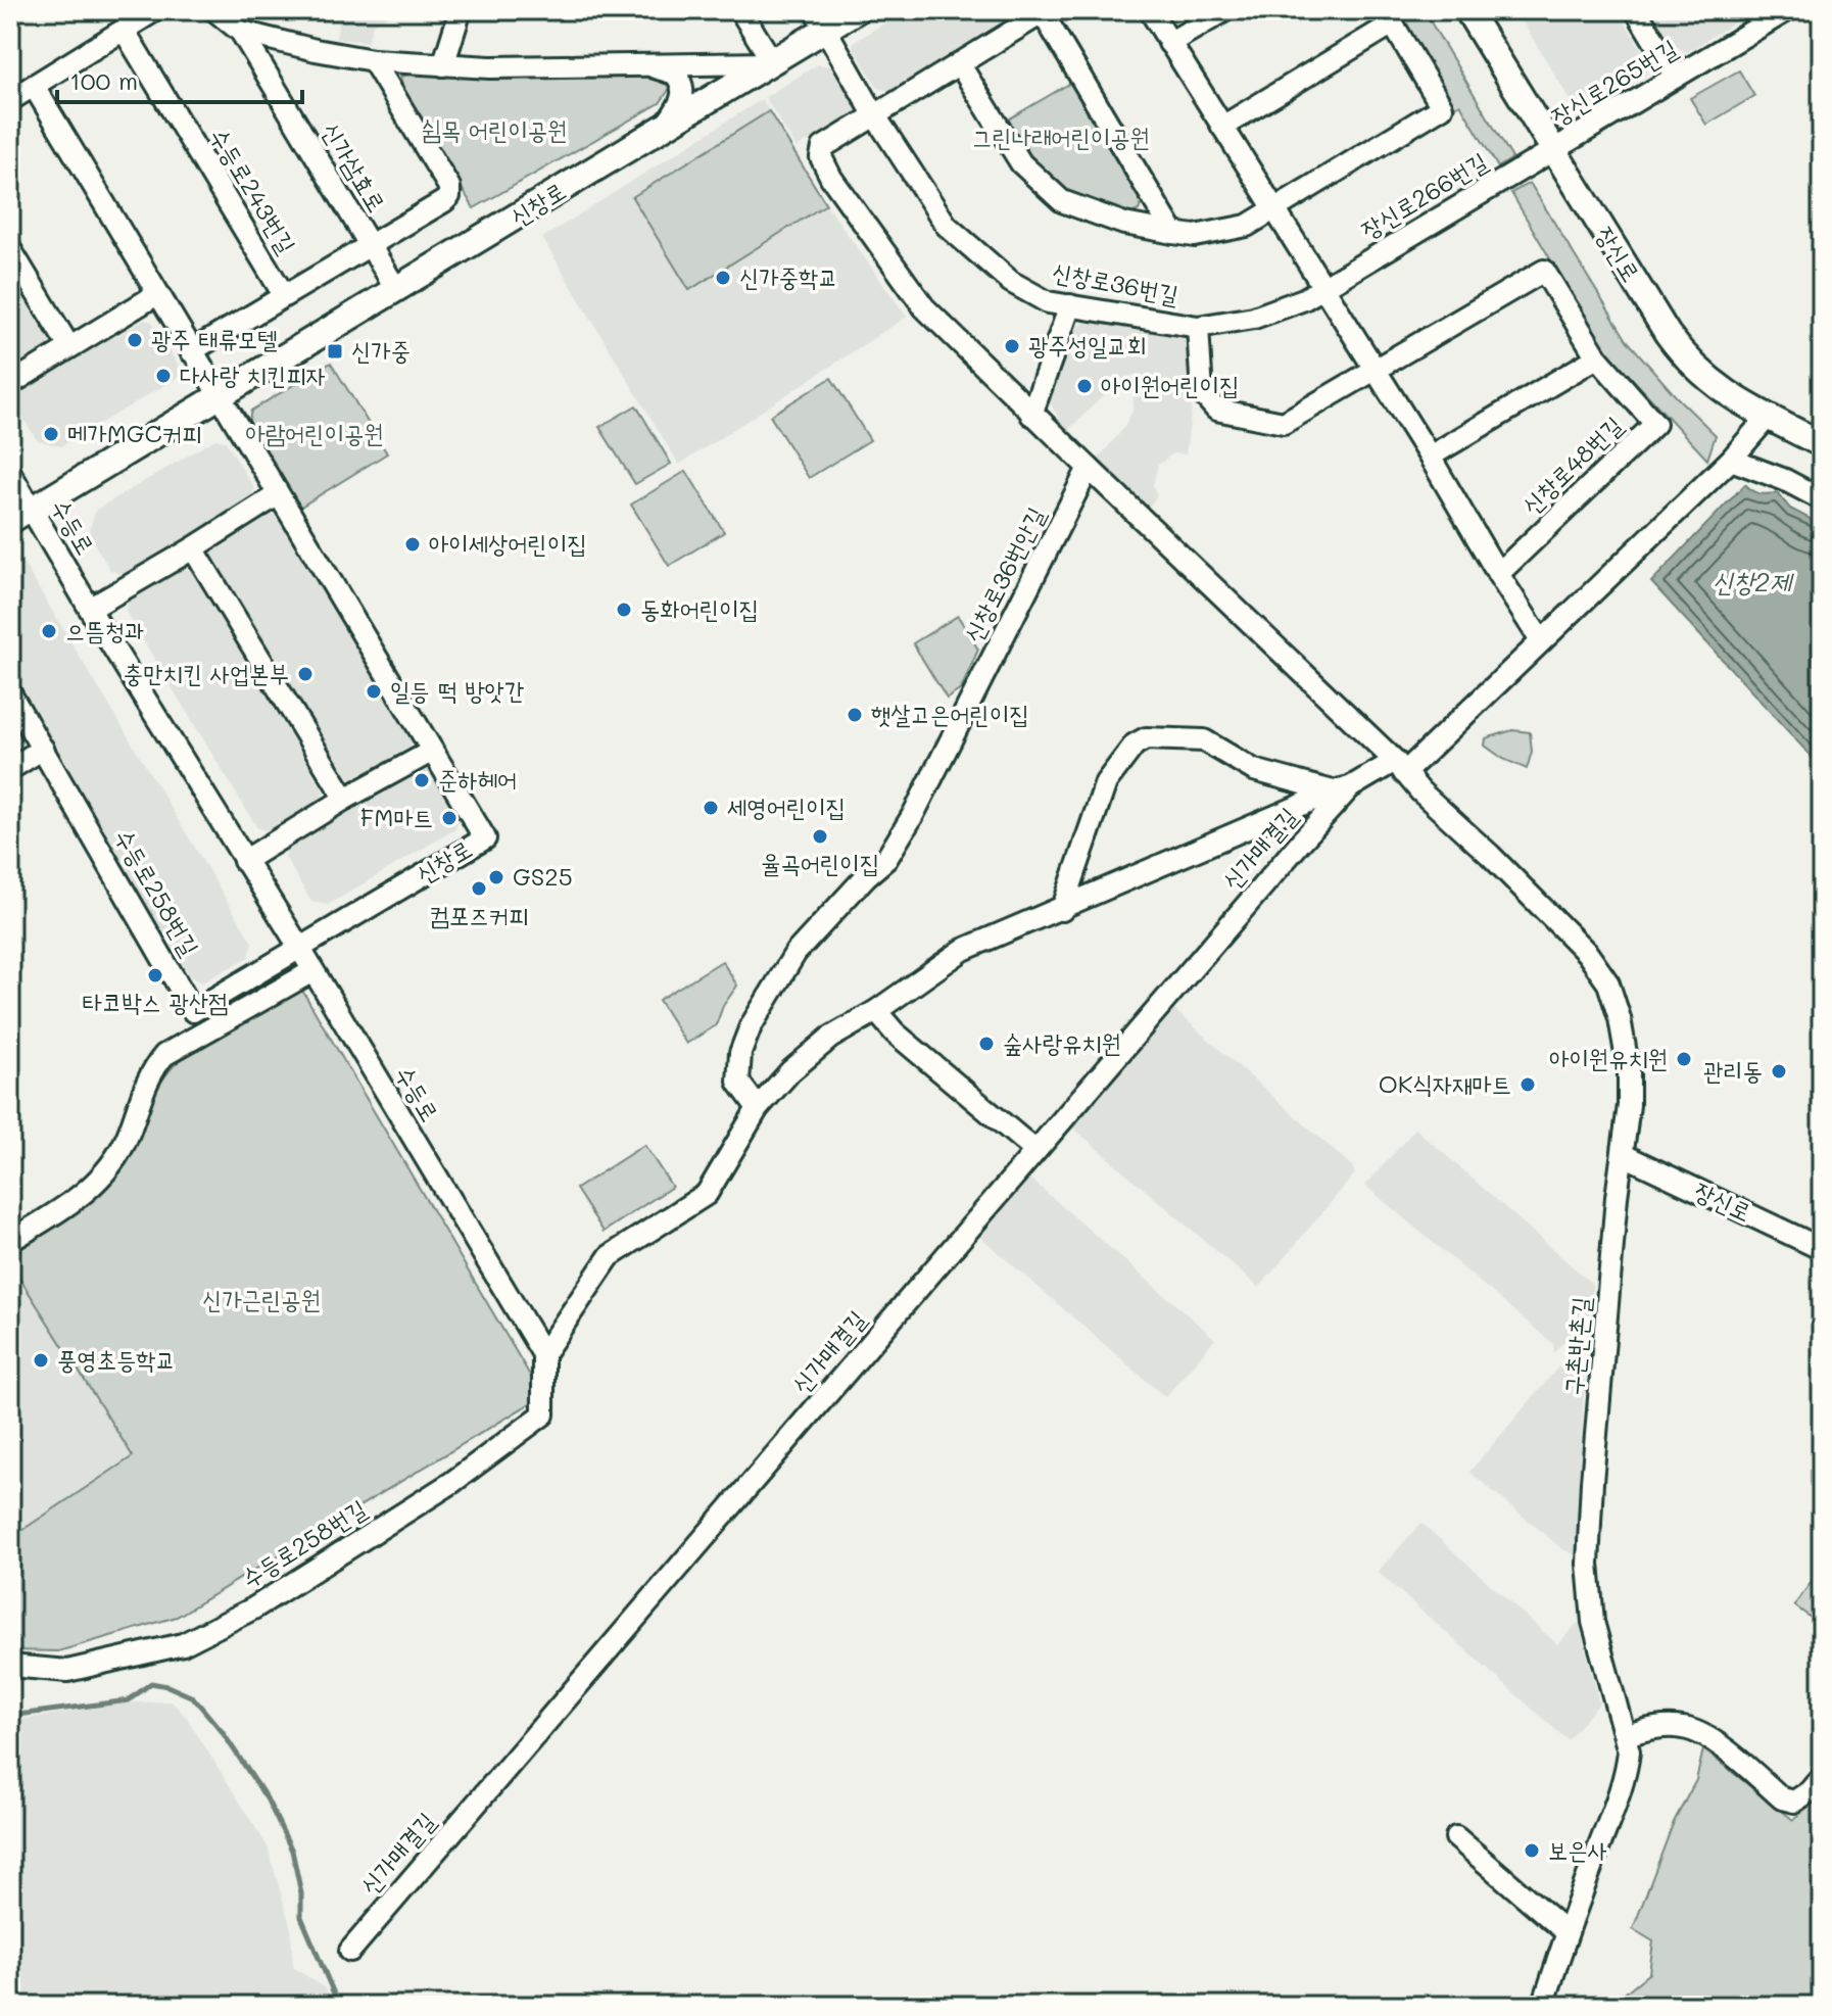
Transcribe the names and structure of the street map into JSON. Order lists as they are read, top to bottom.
{
  "streets": {
    "main road": ["신창로", "장신로"],
    "street": [
      "장신로265번길",
      "신가삼효로",
      "수등로243번길",
      "장신로266번길",
      "신창로36번길",
      "신창로48번길",
      "수등로",
      "신창로36번안길",
      "신가매결길",
      "수등로258번길",
      "구촌반촌길"
    ]
  },
  "crossings": [
    ["장신로265번길", "장신로266번길"],
    ["장신로265번길", "장신로"],
    ["신가삼효로", "신창로"],
    ["장신로266번길", "장신로"],
    ["장신로266번길", "신창로36번길"],
    ["신창로", "신창로36번길"],
    ["신창로", "수등로"],
    ["신창로", "수등로258번길"],
    ["장신로", "신가매결길"],
    ["장신로", "구촌반촌길"],
    ["신창로36번길", "신창로48번길"],
    ["수등로", "신가매결길"],
    ["수등로", "수등로258번길"],
    ["신창로36번안길", "신가매결길"],
    ["신가매결길", "수등로258번길"],
    ["신가매결길", "구촌반촌길"]
  ],
  "water": ["신창2제"],
  "parks": [
    "쉼목 어린이공원",
    "그린나래어린이공원",
    "아람어린이공원",
    "신가근린공원"
  ],
  "places": {
    "other": [
      "신가중학교",
      "광주 태류모텔",
      "광주성일교회",
      "다사랑 치킨피자",
      "아이원어린이집",
      "메가MGC커피",
      "아이세상어린이집",
      "동화어린이집",
      "으뜸청과",
      "충만치킨 사업본부",
      "일등 떡 방앗간",
      "햇살고은어린이집",
      "준하헤어",
      "세영어린이집",
      "FM마트",
      "율곡어린이집",
      "GS25",
      "컴포즈커피",
      "타코박스 광산점",
      "숲사랑유치원",
      "아이원유치원",
      "관리동",
      "OK식자재마트",
      "풍영초등학교",
      "보은사"
    ],
    "transit": ["신가중"]
  },
  "scale_bar": "100 m"
}
